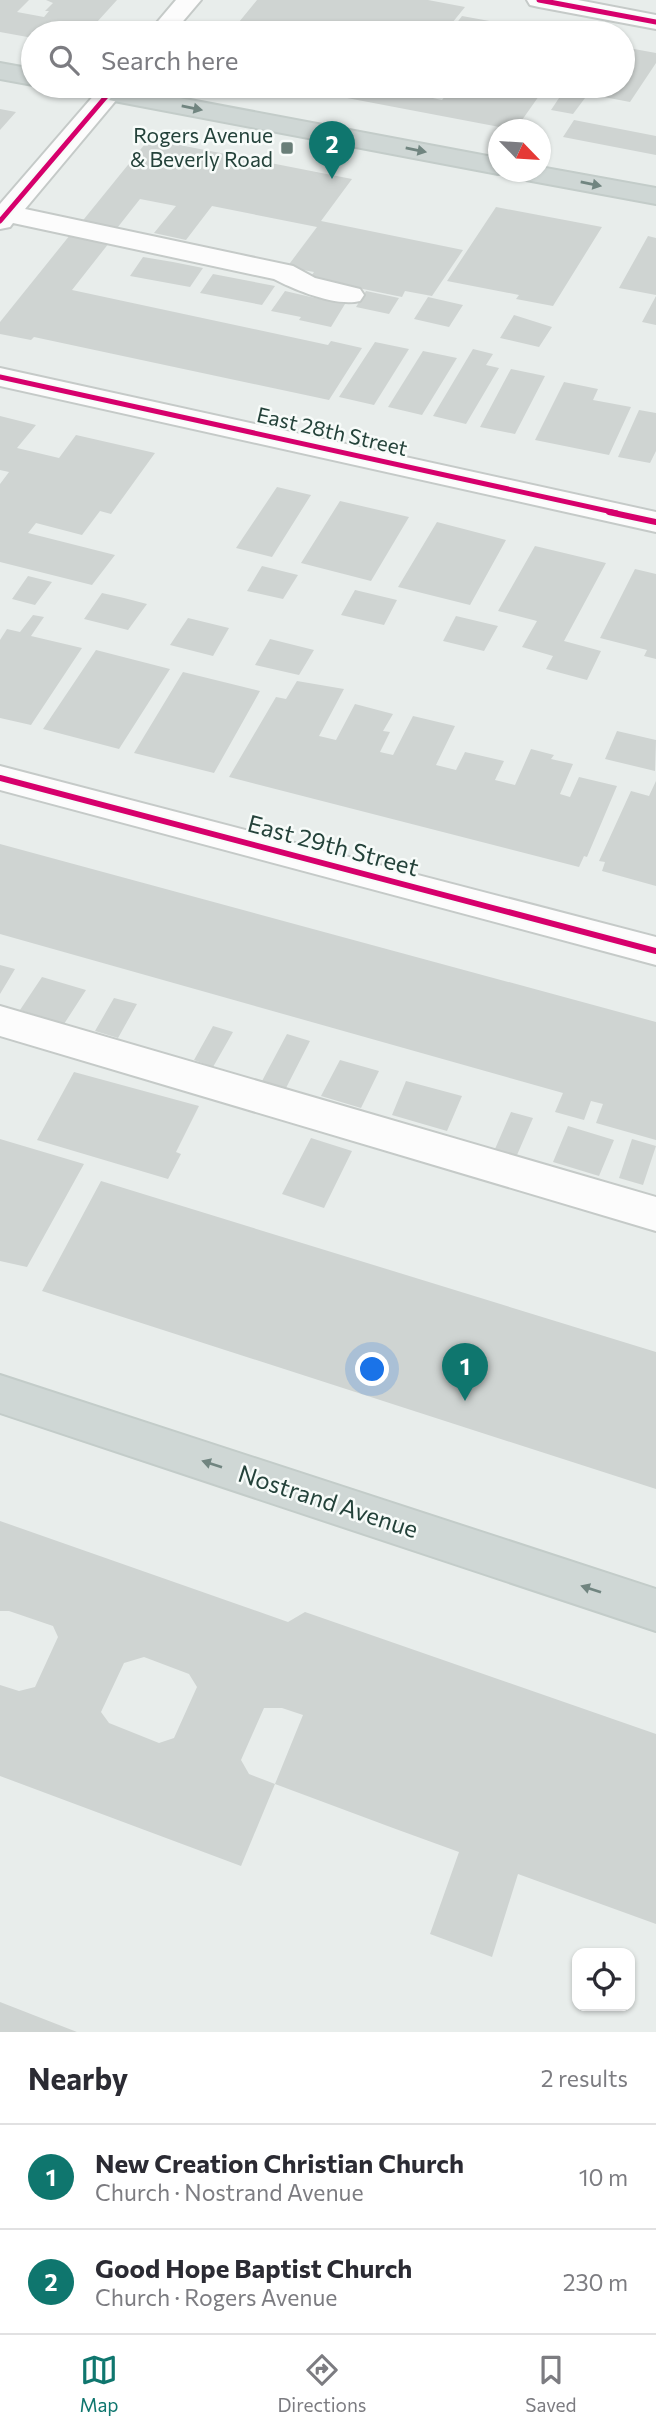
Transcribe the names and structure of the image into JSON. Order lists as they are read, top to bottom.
{
  "streets": {
    "main road": ["Nostrand Avenue"],
    "street": ["East 28th Street", "East 29th Street"]
  },
  "one_way": ["Nostrand Avenue"],
  "places": {
    "transit": ["Rogers Avenue & Beverly Road"]
  },
  "north": "bottom right",
  "page": {
    "search": "Search here",
    "pins": ["2", "1"],
    "heading": ["Nearby", "2 results"],
    "list": [
      {
        "mark": "1",
        "name": "New Creation Christian Church",
        "note": "Church · Nostrand Avenue",
        "value": "10 m"
      },
      {
        "mark": "2",
        "name": "Good Hope Baptist Church",
        "note": "Church · Rogers Avenue",
        "value": "230 m"
      }
    ],
    "nav": ["Map", "Directions", "Saved"]
  }
}
